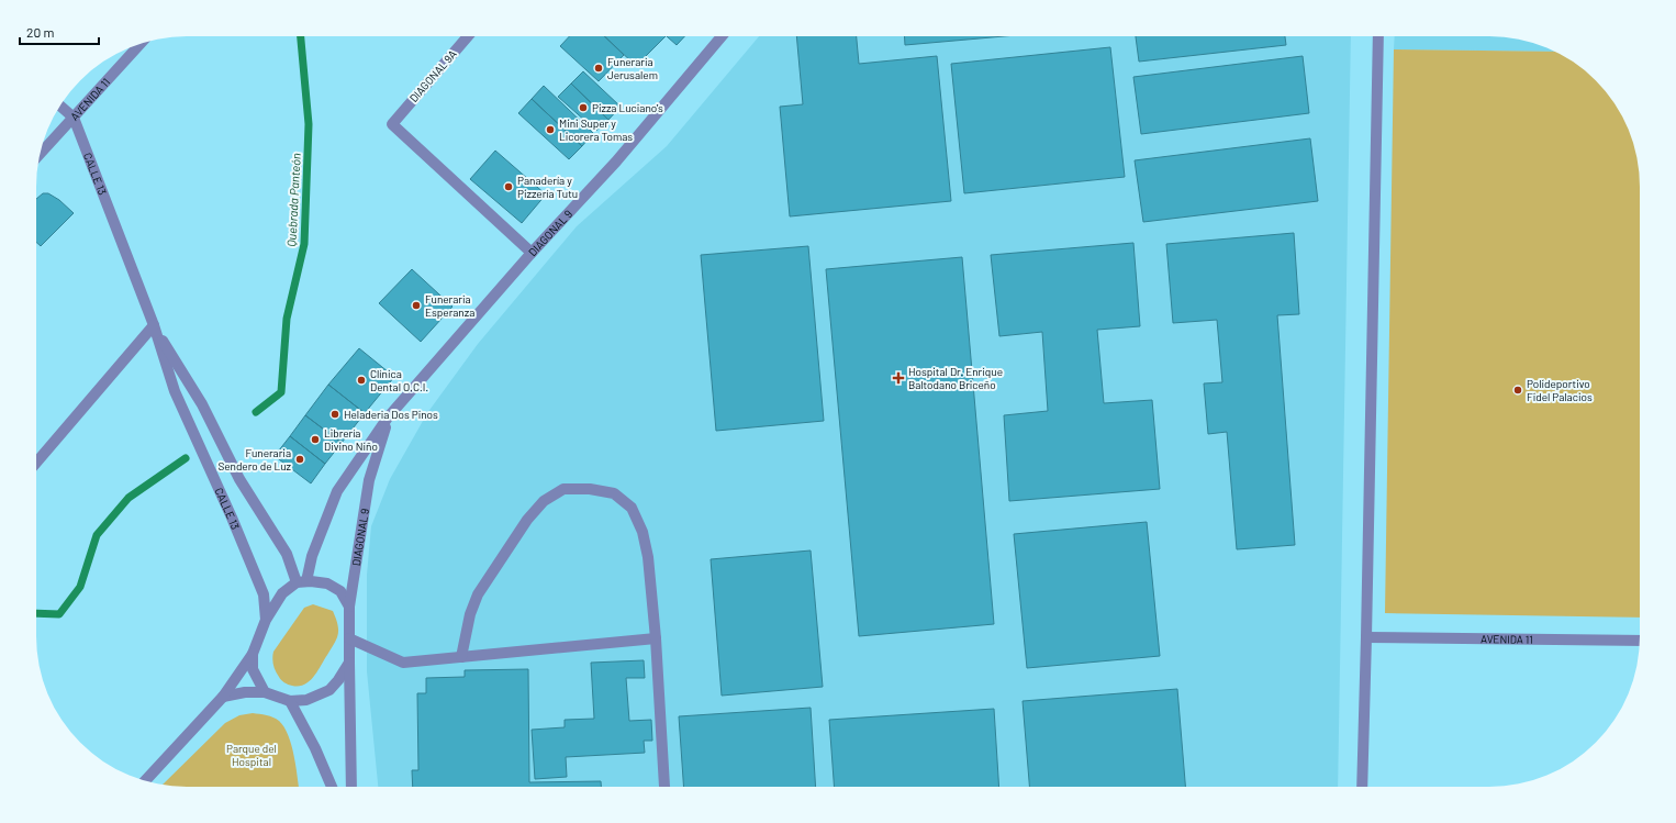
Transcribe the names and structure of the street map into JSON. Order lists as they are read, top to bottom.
{
  "streets": {
    "street": [
      "DIAGONAL 9A",
      "AVENIDA 11",
      "CALLE 13",
      "DIAGONAL 9"
    ]
  },
  "crossings": [
    ["DIAGONAL 9A", "DIAGONAL 9"],
    ["AVENIDA 11", "CALLE 13"],
    ["CALLE 13", "DIAGONAL 9"]
  ],
  "water": ["Quebrada Panteón"],
  "parks": ["Parque del Hospital"],
  "places": {
    "other": [
      "Funeraria Jerusalem",
      "Pizza Luciano's",
      "Mini Super y Licorera Tomas",
      "Panadería y Pizzería Tutu",
      "Funeraria Esperanza",
      "Clínica Dental O.C.I.",
      "Polideportivo Fidel Palacios",
      "Heladeria Dos Pinos",
      "Librería Divino Niño",
      "Funeraria Sendero de Luz"
    ],
    "health": ["Hospital Dr. Enrique Baltodano Briceño"]
  },
  "scale_bar": "20 m"
}
